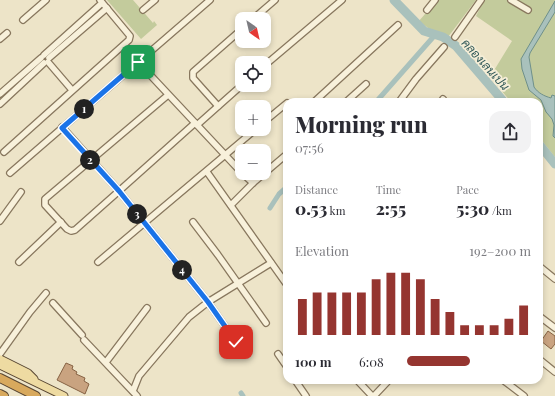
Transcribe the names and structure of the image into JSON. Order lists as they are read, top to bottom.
{
  "water": ["คลองเลนเปน"],
  "north": "bottom right",
  "page": {
    "map_buttons": ["+", "−"],
    "heading": ["Morning run", "07:56"],
    "pins": [
      "1",
      "2",
      "3",
      "4"
    ],
    "stats": [
      ["Distance", "0.53 km"],
      ["Time", "2:55"],
      ["Pace", "5:30 /km"]
    ],
    "chart": ["Elevation", "192–200 m"],
    "list": [
      {
        "name": "100 m",
        "note": "6:08"
      }
    ]
  }
}
